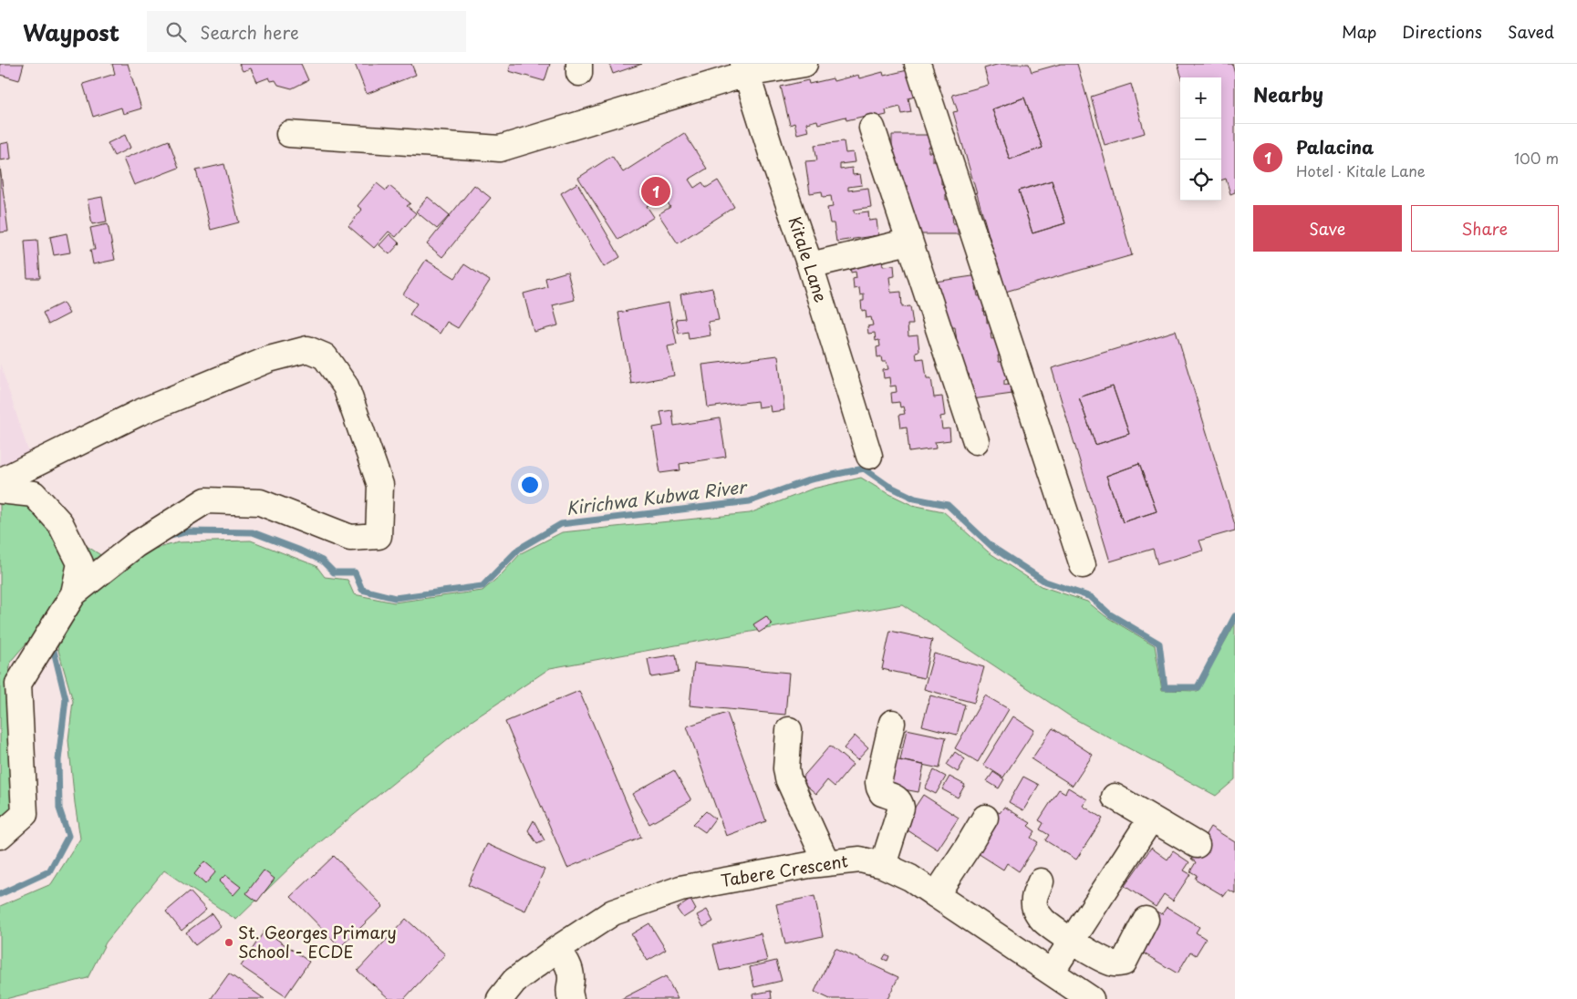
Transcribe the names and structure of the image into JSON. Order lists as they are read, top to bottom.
{
  "streets": {
    "street": ["Kitale Lane", "Tabere Crescent"]
  },
  "water": ["Kirichwa Kubwa River"],
  "places": ["St. Georges Primary School - ECDE"],
  "page": {
    "header": "Waypost",
    "search": "Search here",
    "nav": ["Map", "Directions", "Saved"],
    "heading": "Nearby",
    "map_buttons": ["+", "−"],
    "list": [
      {
        "mark": "1",
        "name": "Palacina",
        "note": "Hotel · Kitale Lane",
        "value": "100 m"
      }
    ],
    "pins": "1",
    "buttons": ["Save", "Share"]
  }
}
